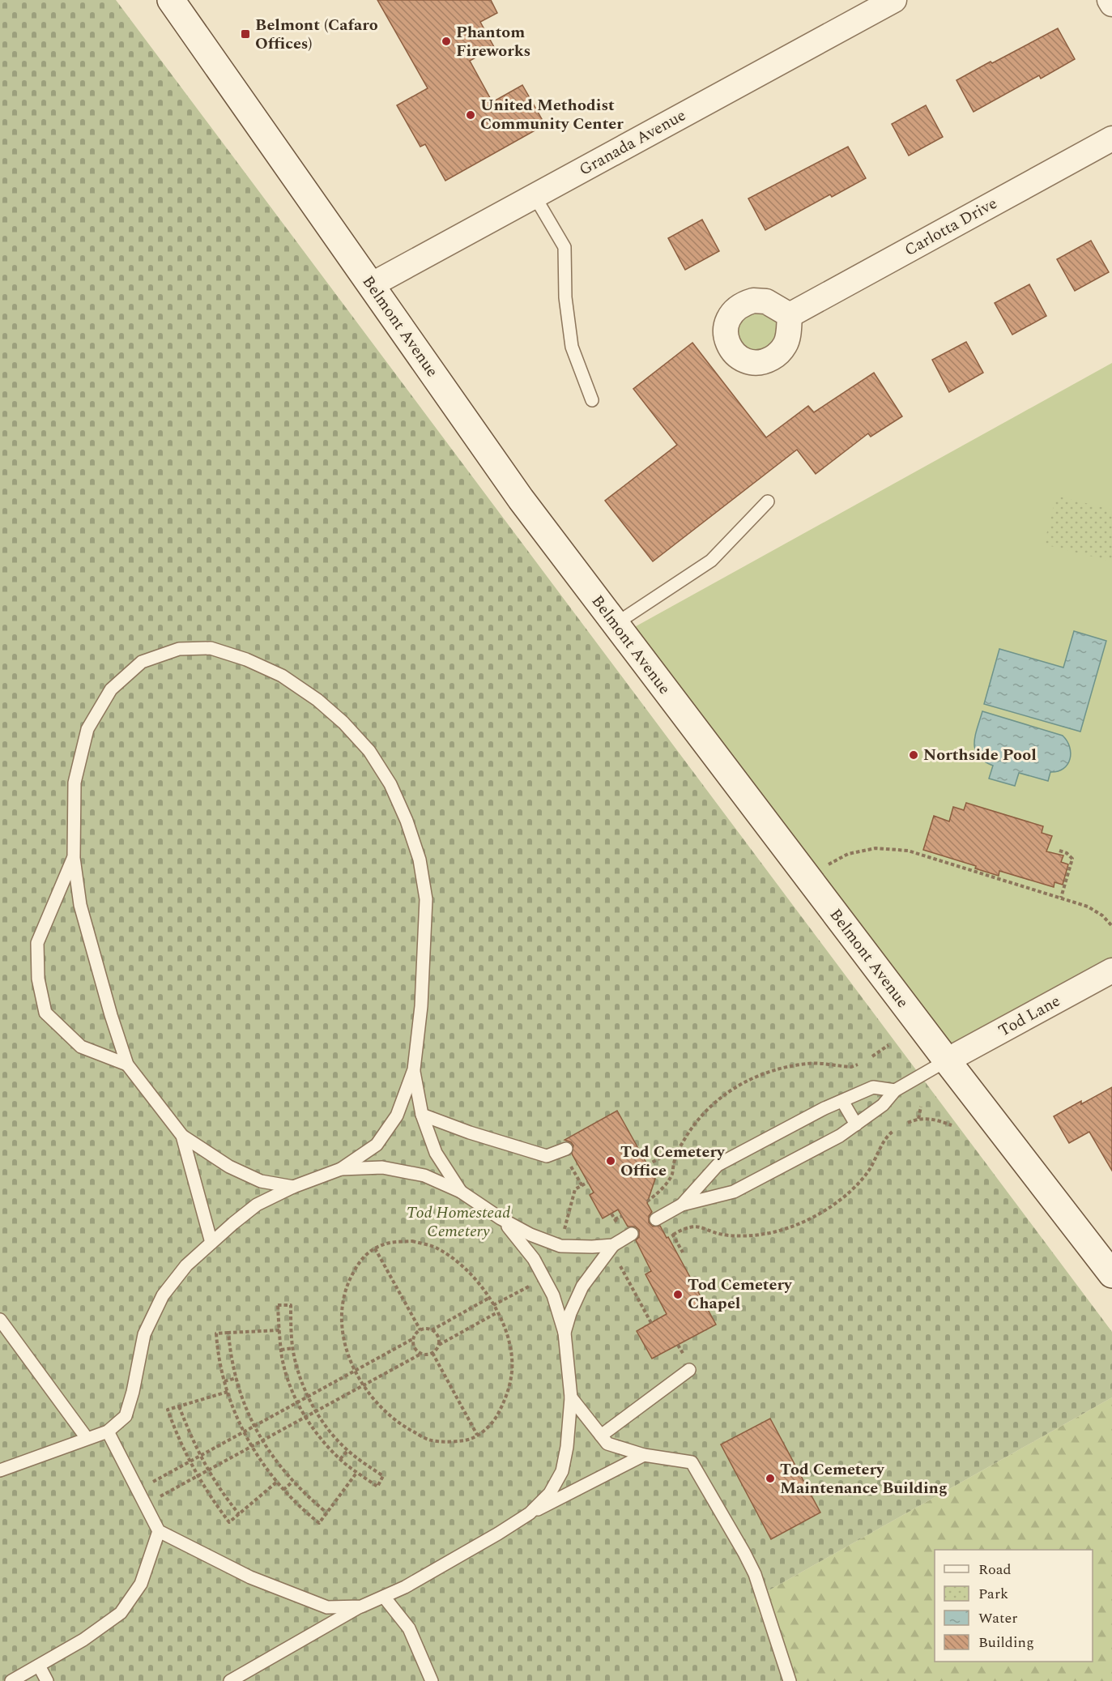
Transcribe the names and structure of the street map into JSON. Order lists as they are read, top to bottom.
{
  "streets": {
    "main road": ["Belmont Avenue"],
    "street": ["Granada Avenue", "Carlotta Drive", "Tod Lane"]
  },
  "crossings": [
    ["Granada Avenue", "Belmont Avenue"],
    ["Belmont Avenue", "Tod Lane"]
  ],
  "parks": ["Tod Homestead Cemetery"],
  "places": {
    "transit": ["Belmont (Cafaro Offices)"],
    "other": [
      "Phantom Fireworks",
      "United Methodist Community Center",
      "Northside Pool",
      "Tod Cemetery Office",
      "Tod Cemetery Chapel",
      "Tod Cemetery Maintenance Building"
    ]
  },
  "legend": [
    "Road",
    "Park",
    "Water",
    "Building"
  ]
}
